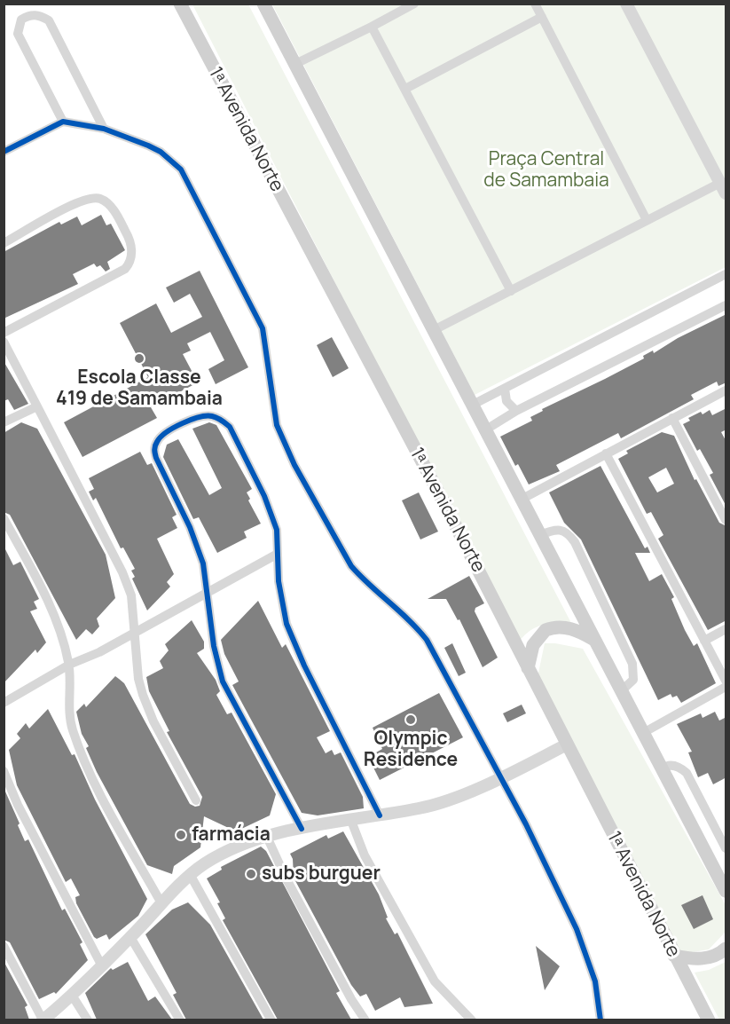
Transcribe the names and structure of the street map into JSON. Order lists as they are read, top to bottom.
{
  "streets": {
    "main road": ["1ᵃ Avenida Norte"]
  },
  "parks": ["Praça Central de Samambaia"],
  "places": [
    "Escola Classe 419 de Samambaia",
    "Olympic Residence",
    "farmácia",
    "subs burguer"
  ]
}
